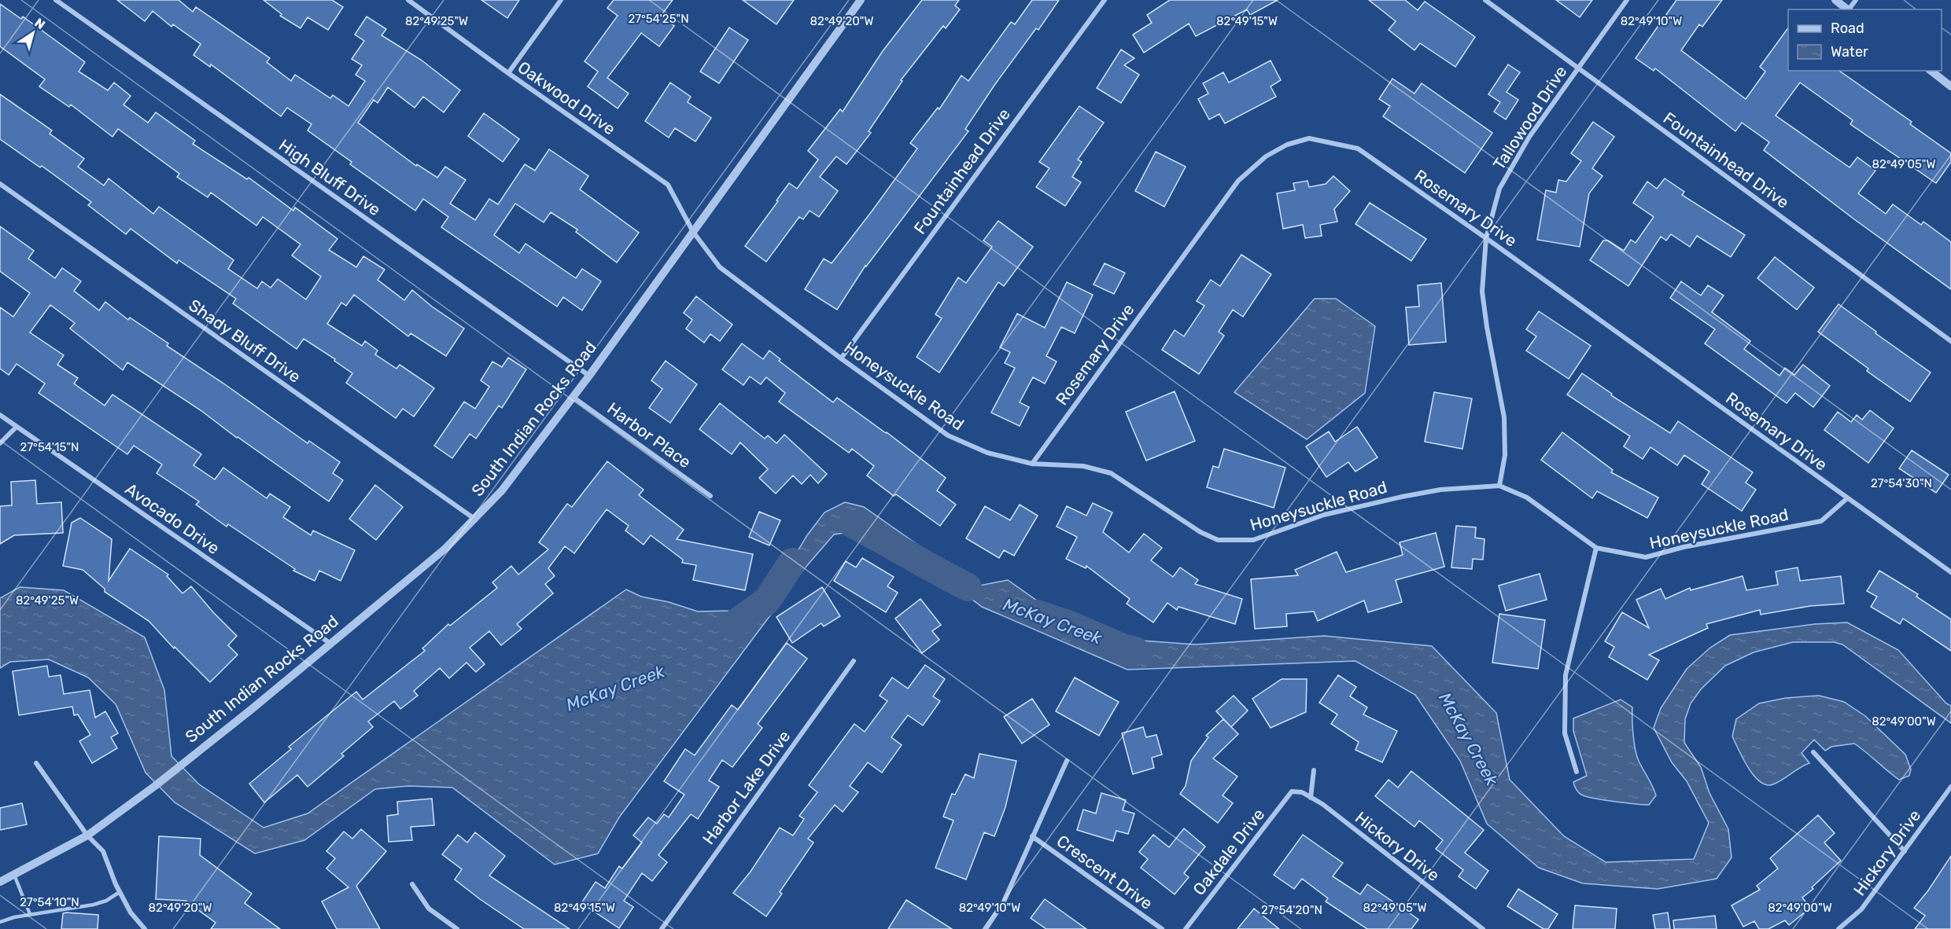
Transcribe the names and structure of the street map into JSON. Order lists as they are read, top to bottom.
{
  "streets": {
    "street": [
      "Oakwood Drive",
      "Tallowood Drive",
      "Fountainhead Drive",
      "High Bluff Drive",
      "Rosemary Drive",
      "Shady Bluff Drive",
      "Honeysuckle Road",
      "South Indian Rocks Road",
      "Harbor Place",
      "Avocado Drive",
      "Harbor Lake Drive",
      "Hickory Drive",
      "Oakdale Drive",
      "Crescent Drive"
    ]
  },
  "crossings": [
    ["Oakwood Drive", "Honeysuckle Road"],
    ["Oakwood Drive", "South Indian Rocks Road"],
    ["Tallowood Drive", "Fountainhead Drive"],
    ["Tallowood Drive", "Rosemary Drive"],
    ["Tallowood Drive", "Honeysuckle Road"],
    ["Fountainhead Drive", "Honeysuckle Road"],
    ["High Bluff Drive", "South Indian Rocks Road"],
    ["Rosemary Drive", "Honeysuckle Road"],
    ["Shady Bluff Drive", "South Indian Rocks Road"],
    ["Honeysuckle Road", "South Indian Rocks Road"],
    ["South Indian Rocks Road", "Harbor Place"],
    ["South Indian Rocks Road", "Avocado Drive"],
    ["Hickory Drive", "Oakdale Drive"]
  ],
  "water": ["McKay Creek"],
  "legend": ["Road", "Water"],
  "north": "top right",
  "coordinates": [
    "27°54'25\"N",
    "82°49'25\"W",
    "82°49'20\"W",
    "82°49'15\"W",
    "82°49'10\"W",
    "82°49'05\"W",
    "27°54'15\"N",
    "27°54'30\"N",
    "82°49'00\"W",
    "27°54'10\"N",
    "27°54'20\"N"
  ]
}
